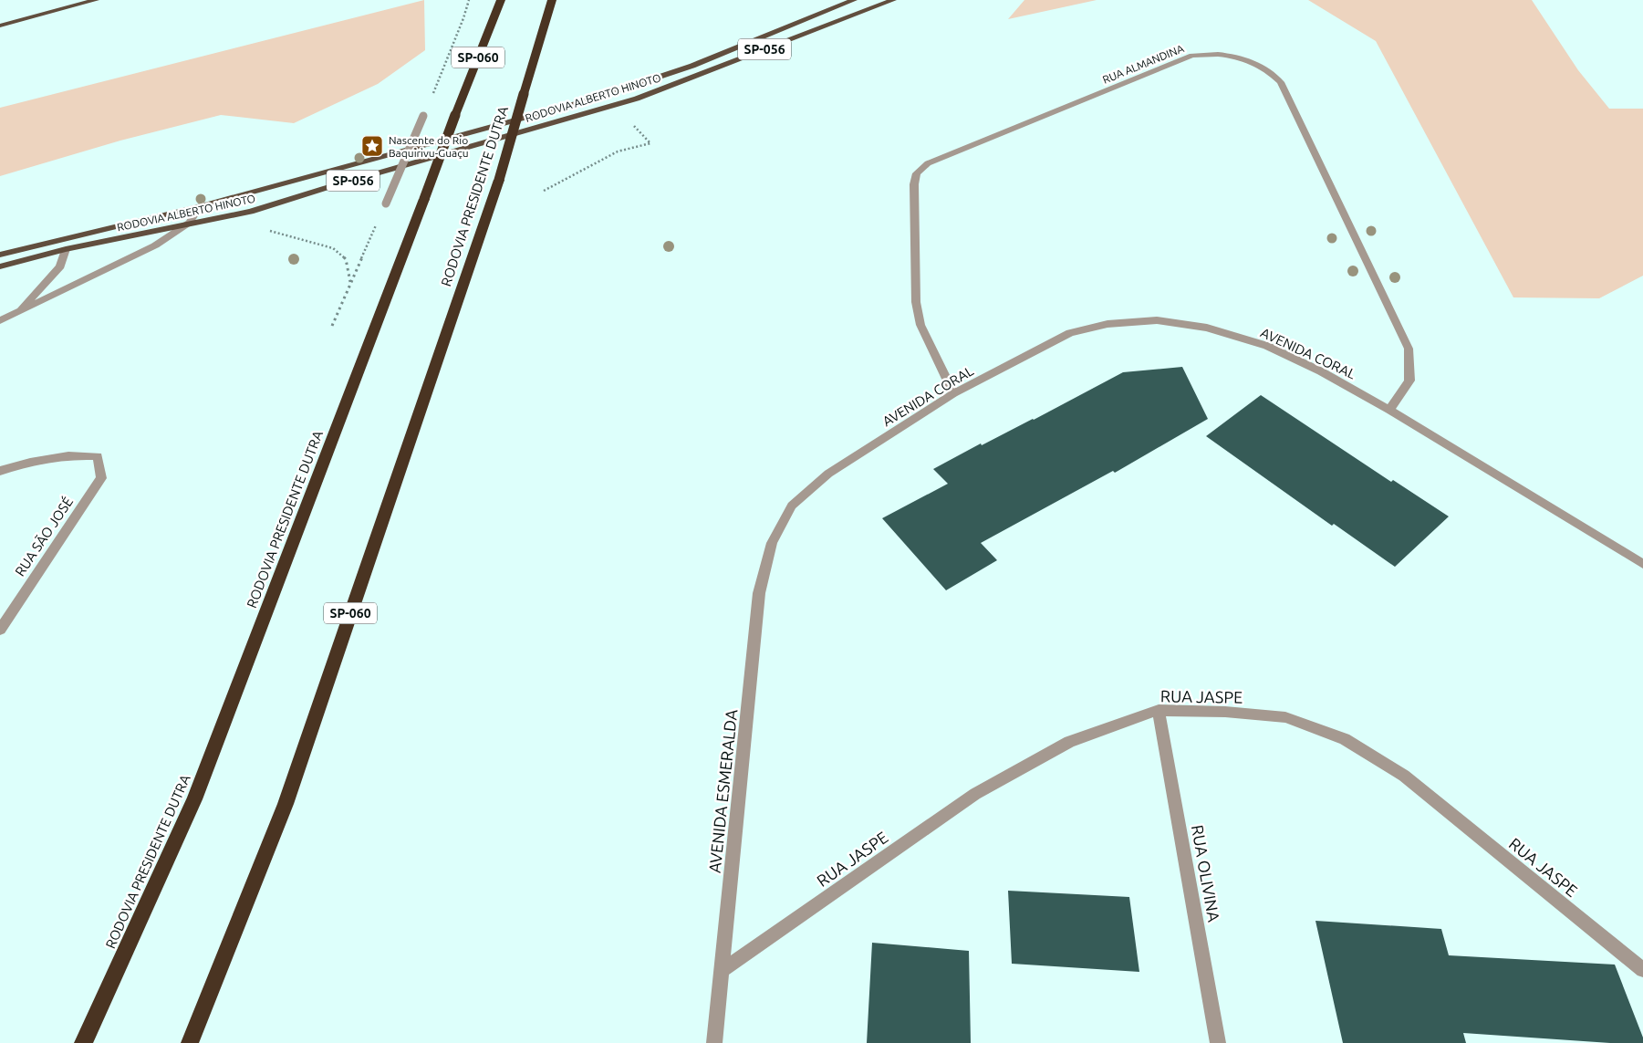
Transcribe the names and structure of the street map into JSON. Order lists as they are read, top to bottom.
{
  "streets": {
    "highway": ["SP-060", "RODOVIA PRESIDENTE DUTRA"],
    "main road": ["SP-056", "RODOVIA ALBERTO HINOTO"],
    "street": [
      "RUA ALMANDINA",
      "AVENIDA CORAL",
      "RUA SÃO JOSÉ",
      "RUA JASPE",
      "AVENIDA ESMERALDA",
      "RUA OLIVINA"
    ]
  },
  "crossings": [
    ["RUA ALMANDINA", "AVENIDA CORAL"],
    ["AVENIDA CORAL", "AVENIDA ESMERALDA"],
    ["RUA JASPE", "AVENIDA ESMERALDA"],
    ["RUA JASPE", "RUA OLIVINA"]
  ],
  "places": {
    "place": ["Nascente do Rio Baquirivu-Guaçu"]
  }
}
